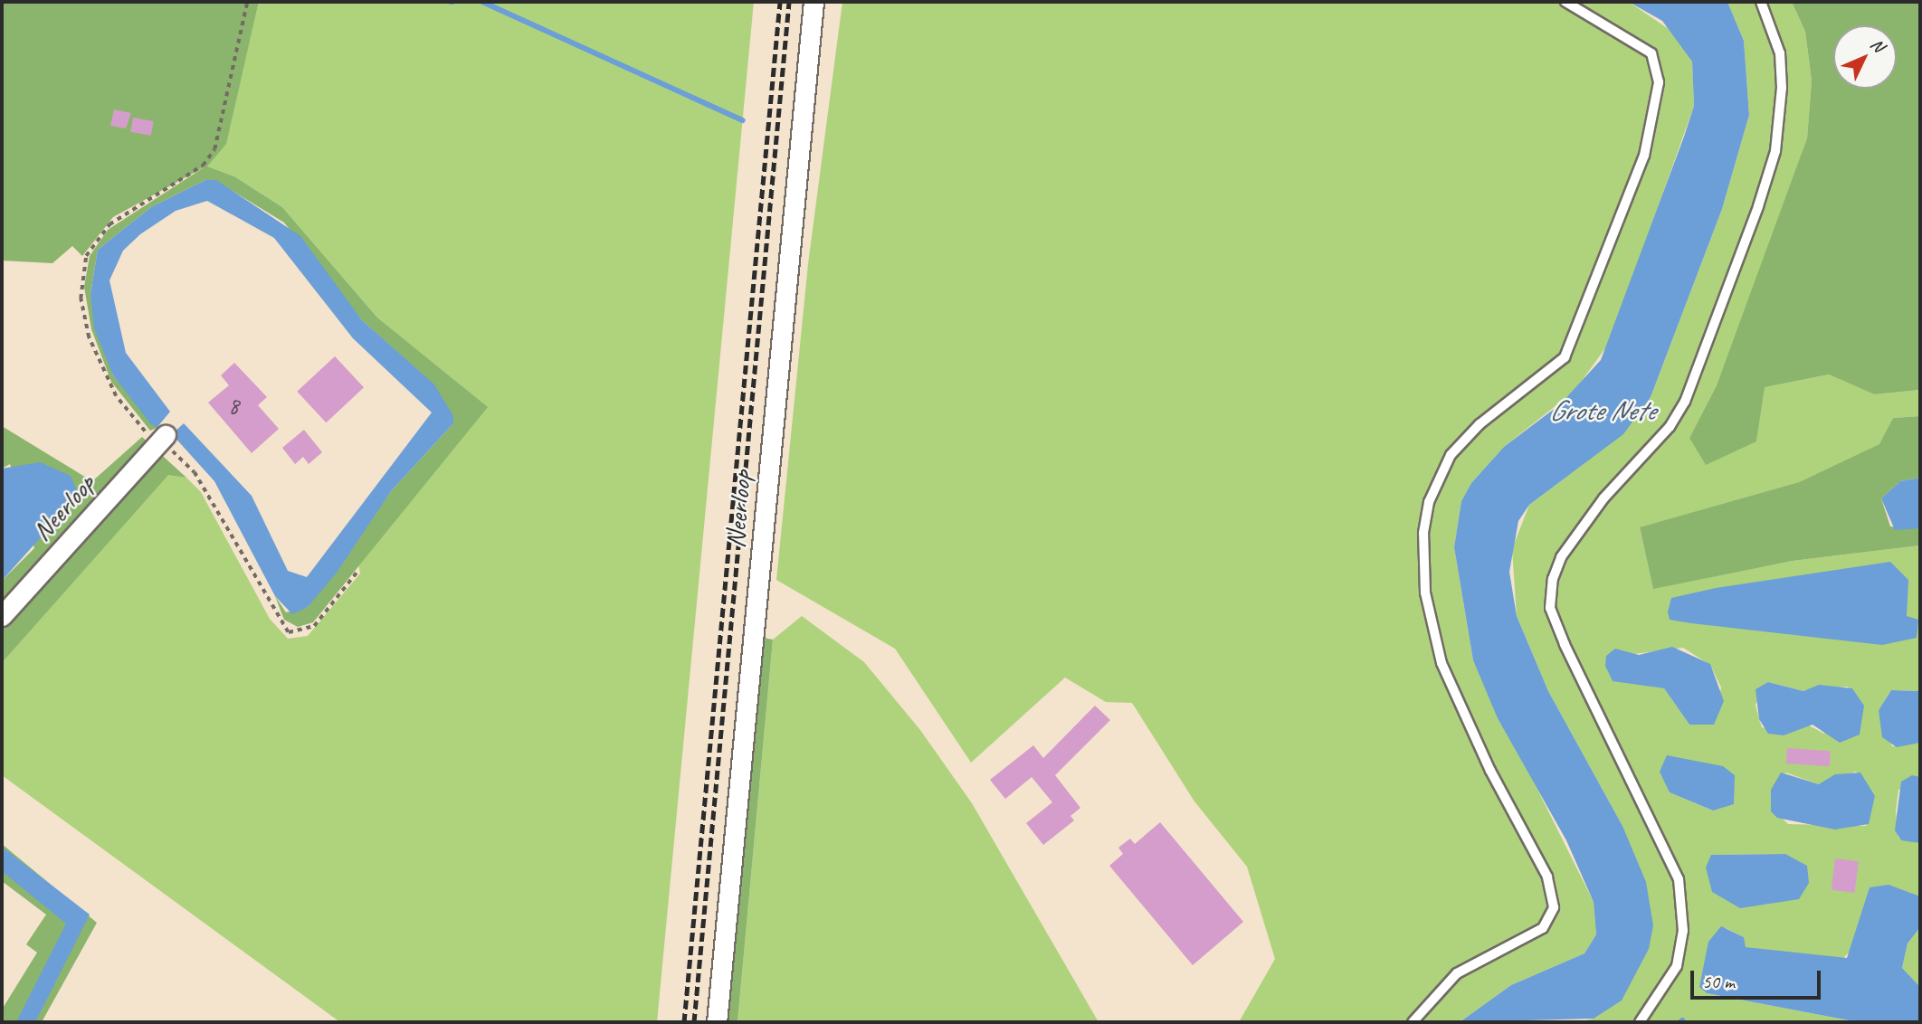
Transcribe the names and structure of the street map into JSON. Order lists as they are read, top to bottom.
{
  "streets": {
    "street": ["Neerloop"]
  },
  "water": ["Grote Nete"],
  "house_numbers": ["8"],
  "scale_bar": "50 m",
  "north": "top right"
}
